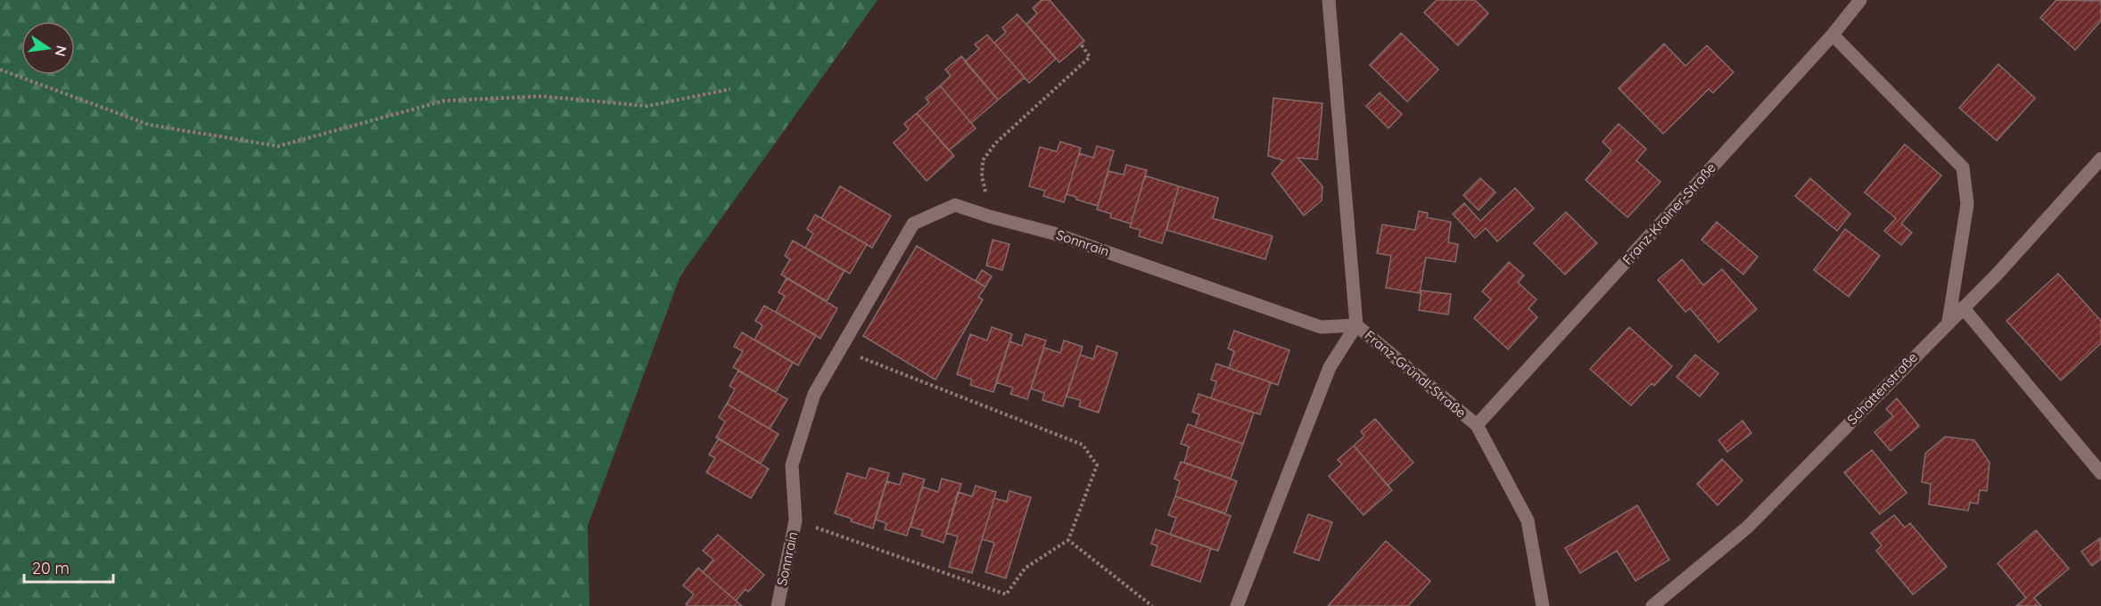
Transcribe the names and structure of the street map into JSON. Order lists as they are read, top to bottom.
{
  "streets": {
    "street": [
      "Franz-Krainer-Straße",
      "Sonnrain",
      "Franz-Gründl-Straße",
      "Schattenstraße"
    ]
  },
  "crossings": [
    ["Franz-Krainer-Straße", "Franz-Gründl-Straße"],
    ["Sonnrain", "Franz-Gründl-Straße"]
  ],
  "scale_bar": "20 m",
  "north": "right"
}
